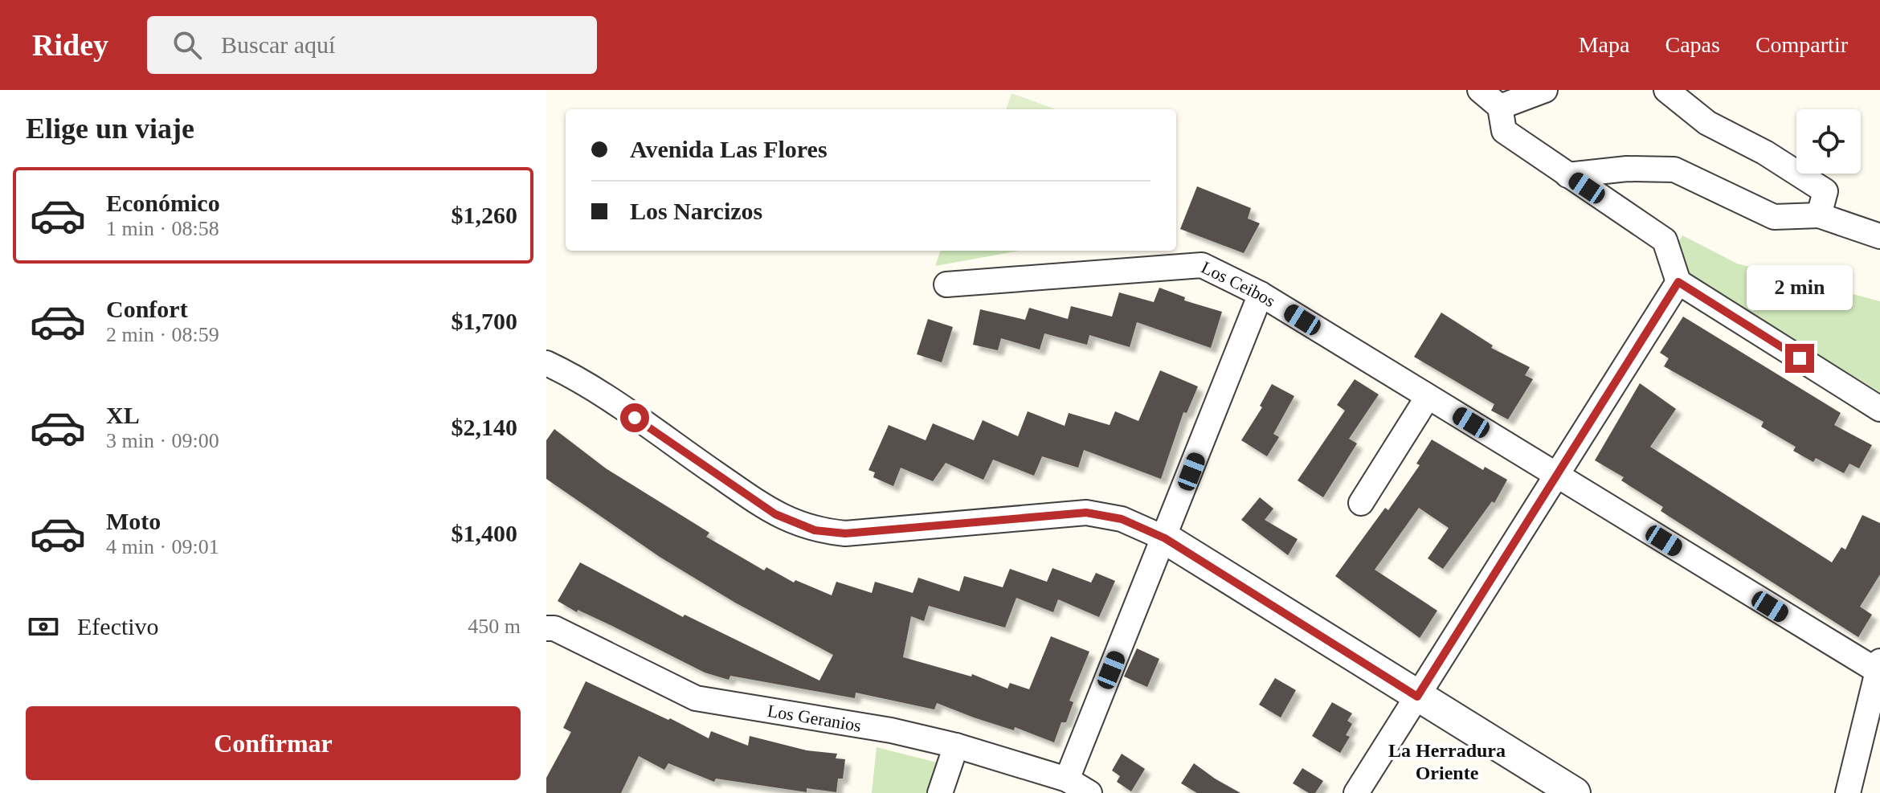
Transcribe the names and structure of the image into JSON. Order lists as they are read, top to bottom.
{
  "streets": {
    "street": ["Los Ceibos", "Los Geranios"]
  },
  "districts": ["La Herradura Oriente"],
  "page": {
    "header": "Ridey",
    "search": "Buscar aquí",
    "nav": ["Mapa", "Capas", "Compartir"],
    "heading": "Elige un viaje",
    "banner": ["Avenida Las Flores", "Los Narcizos"],
    "list": [
      {
        "name": "Económico",
        "note": "1 min · 08:58",
        "value": "$1,260"
      },
      {
        "name": "Confort",
        "note": "2 min · 08:59",
        "value": "$1,700"
      },
      {
        "name": "XL",
        "note": "3 min · 09:00",
        "value": "$2,140"
      },
      {
        "name": "Moto",
        "note": "4 min · 09:01",
        "value": "$1,400"
      }
    ],
    "bubble": "2 min",
    "pay": ["Efectivo", "450 m"],
    "buttons": "Confirmar"
  }
}
